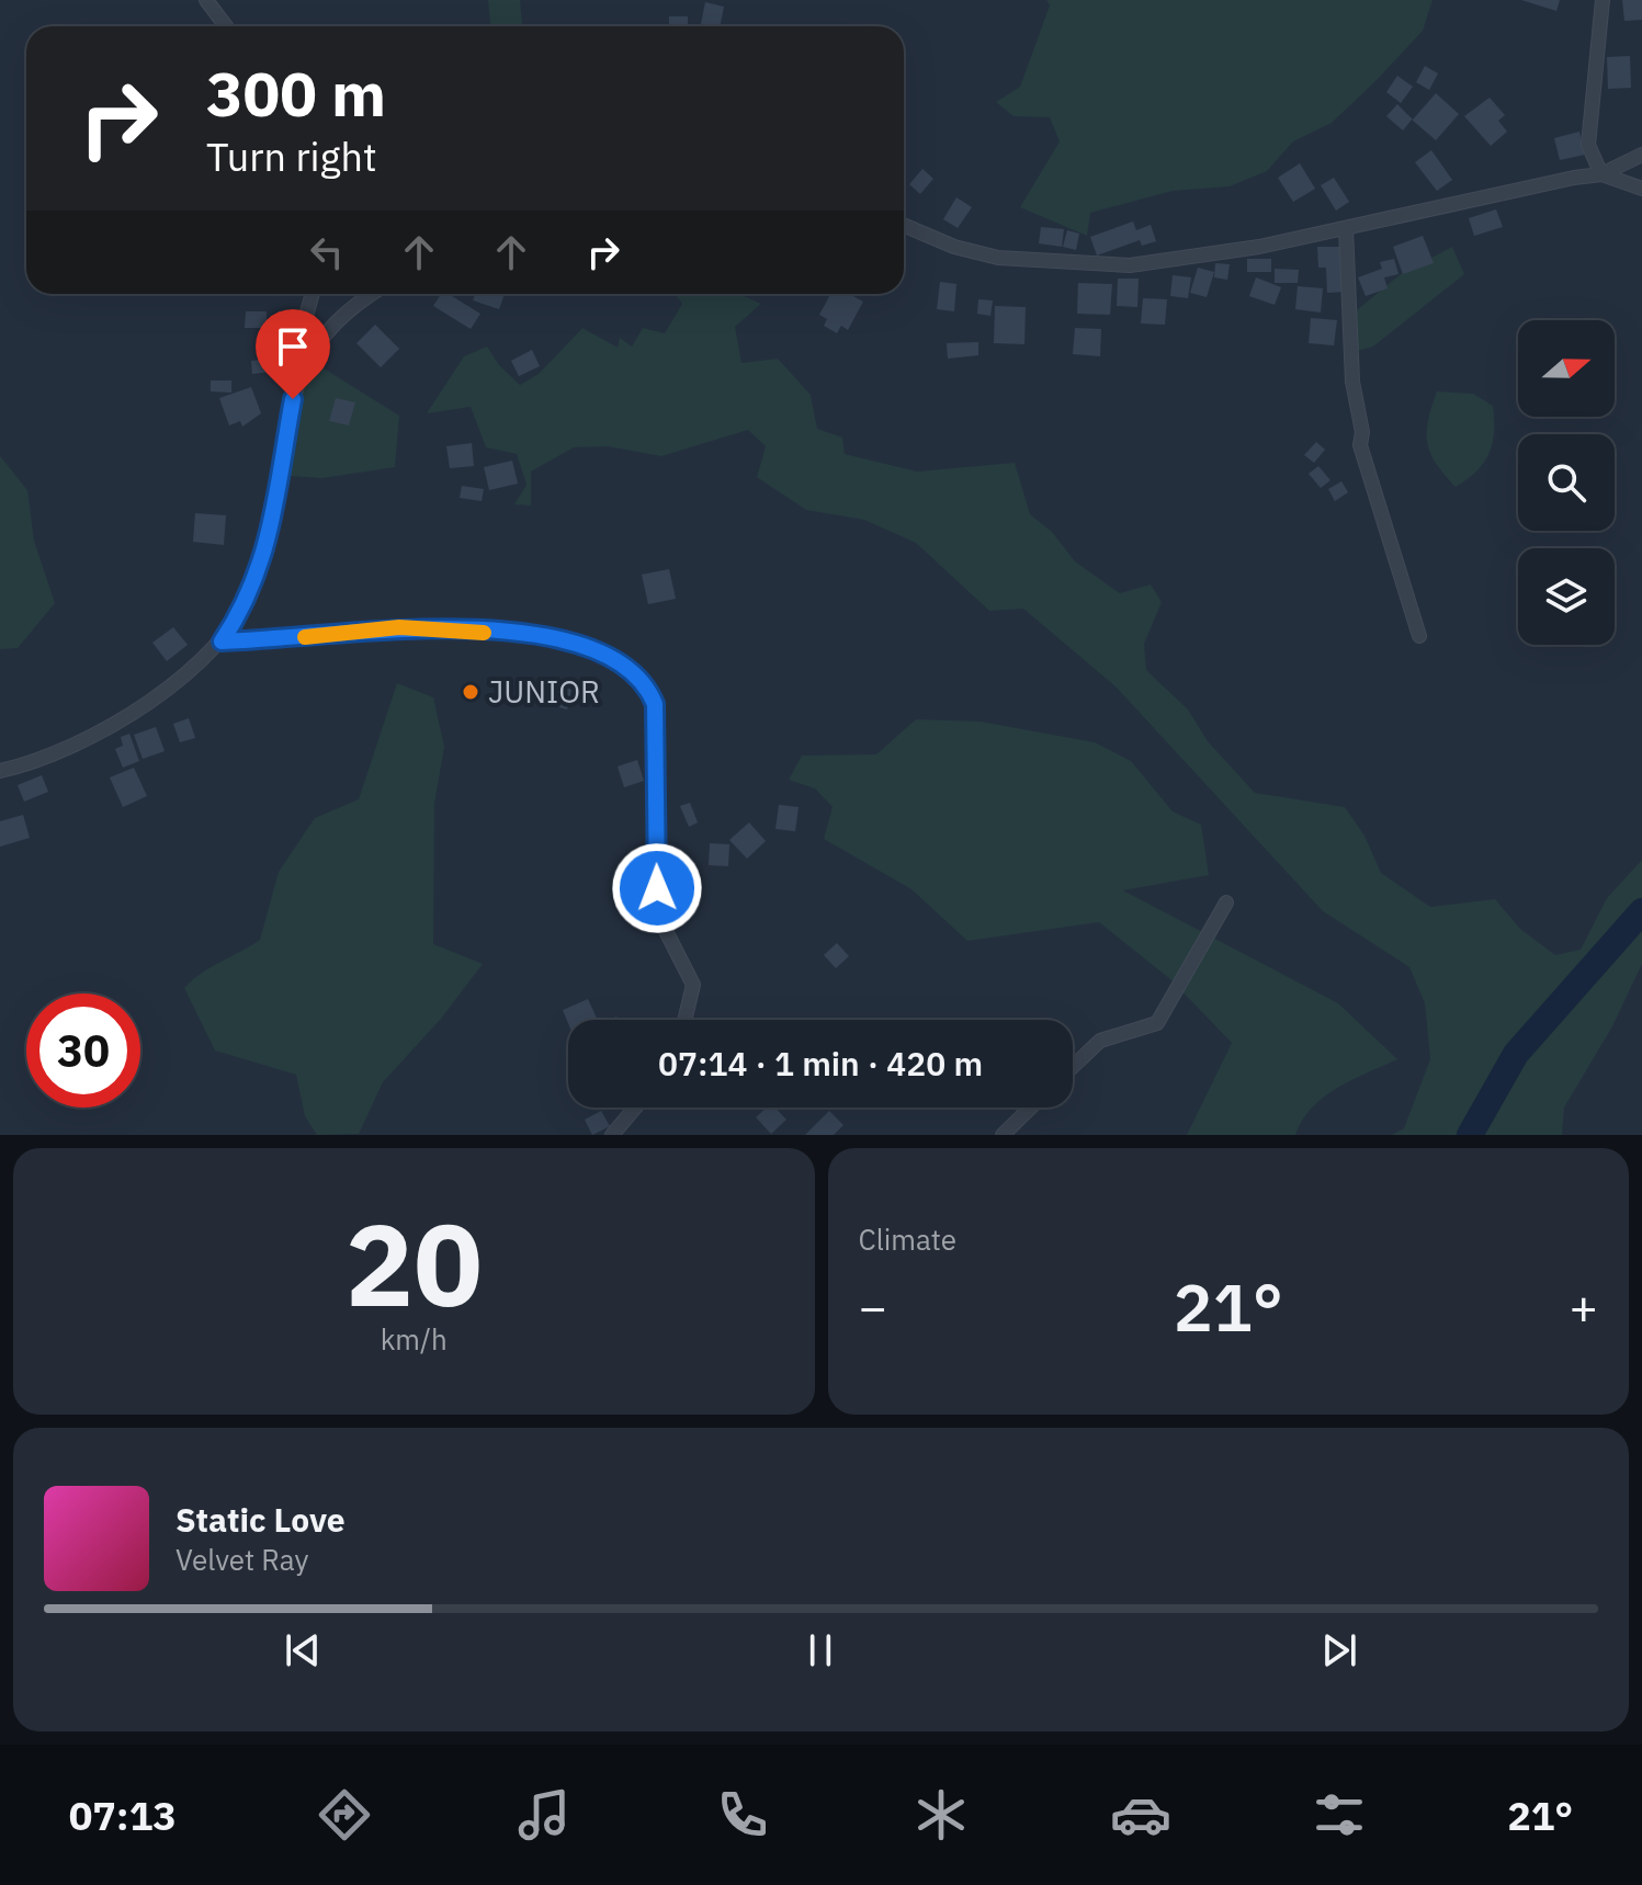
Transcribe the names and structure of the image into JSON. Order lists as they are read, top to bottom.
{
  "places": ["JUNIOR"],
  "north": "right",
  "page": {
    "turn": ["300 m", "Turn right"],
    "limit": "30",
    "trip": "07:14 · 1 min · 420 m",
    "tile": [
      ["20", "km/h"],
      "Climate"
    ],
    "heat": ["−", "21°", "+"],
    "song": ["Static Love", "Velvet Ray"],
    "tabs": ["07:13", "21°"]
  }
}
